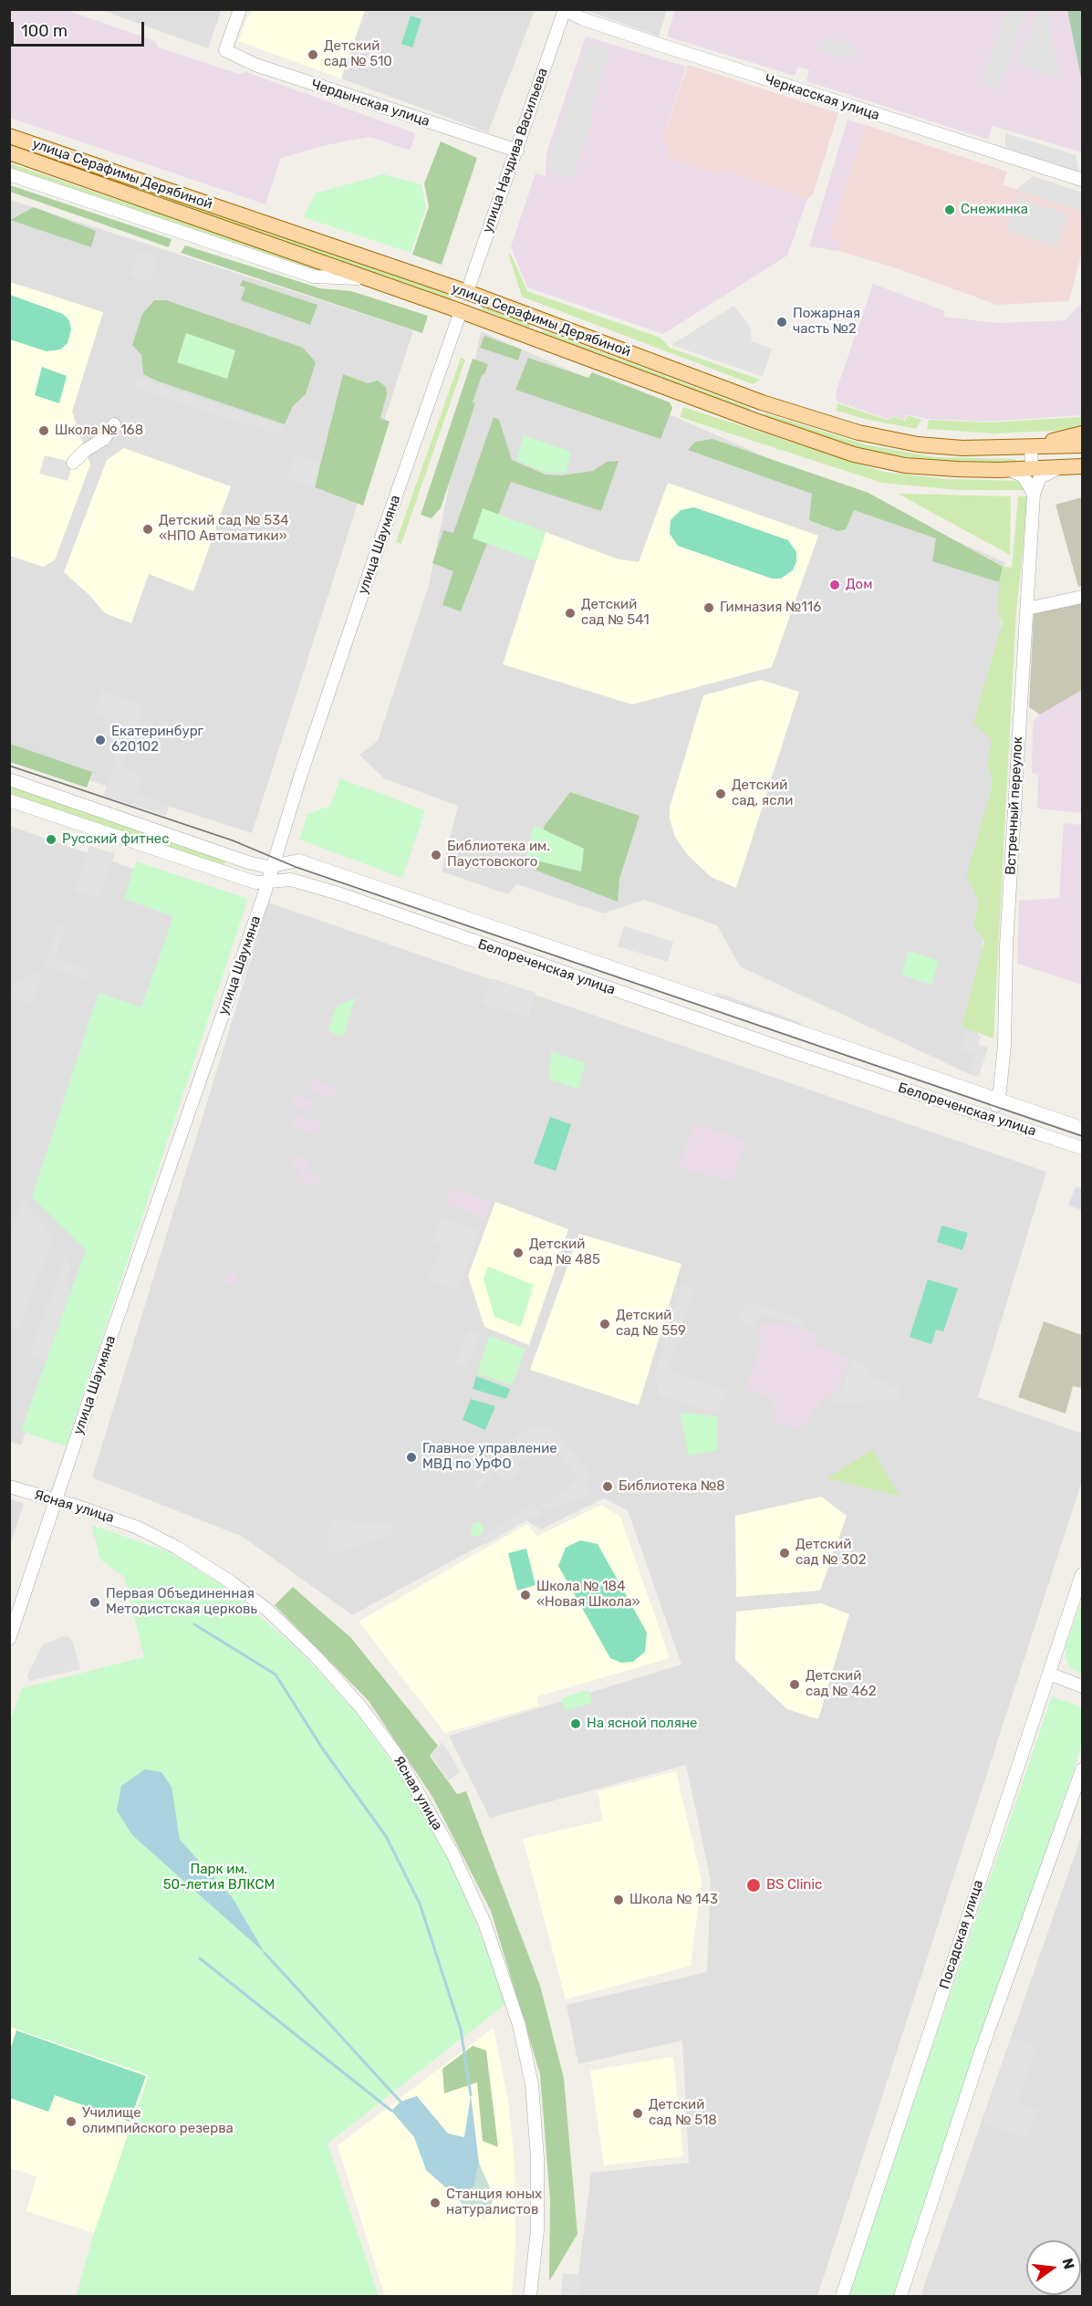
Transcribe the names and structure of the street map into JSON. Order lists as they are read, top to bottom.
{
  "streets": {
    "main road": ["улица Серафимы Дерябиной", "улица Шаумяна"],
    "street": [
      "Черкасская улица",
      "Чердынская улица",
      "улица Начдива Васильева",
      "Встречный переулок",
      "Белореченская улица",
      "Ясная улица",
      "Посадская улица"
    ]
  },
  "crossings": [
    ["Черкасская улица", "улица Начдива Васильева"],
    ["Чердынская улица", "улица Начдива Васильева"],
    ["улица Начдива Васильева", "улица Серафимы Дерябиной"],
    ["улица Начдива Васильева", "улица Шаумяна"],
    ["улица Серафимы Дерябиной", "улица Шаумяна"],
    ["улица Серафимы Дерябиной", "Встречный переулок"],
    ["улица Шаумяна", "Белореченская улица"],
    ["улица Шаумяна", "Ясная улица"],
    ["Встречный переулок", "Белореченская улица"]
  ],
  "parks": ["Парк им. 50-летия ВЛКСМ"],
  "places": [
    "Детский сад № 510",
    "Снежинка",
    "Пожарная часть №2",
    "Школа № 168",
    "Детский сад № 534 «НПО Автоматики»",
    "Дом",
    "Гимназия №116",
    "Детский сад № 541",
    "Екатеринбург 620102",
    "Детский сад, ясли",
    "Русский фитнес",
    "Библиотека им. Паустовского",
    "Детский сад № 485",
    "Детский сад № 559",
    "Главное управление МВД по УрФО",
    "Библиотека №8",
    "Детский сад № 302",
    "Школа № 184 «Новая Школа»",
    "Первая Объединенная Методистская церковь",
    "Детский сад № 462",
    "На ясной поляне",
    "BS Clinic",
    "Школа № 143",
    "Детский сад № 518",
    "Училище олимпийского резерва",
    "Станция юных натуралистов"
  ],
  "scale_bar": "100 m",
  "north": "right"
}
